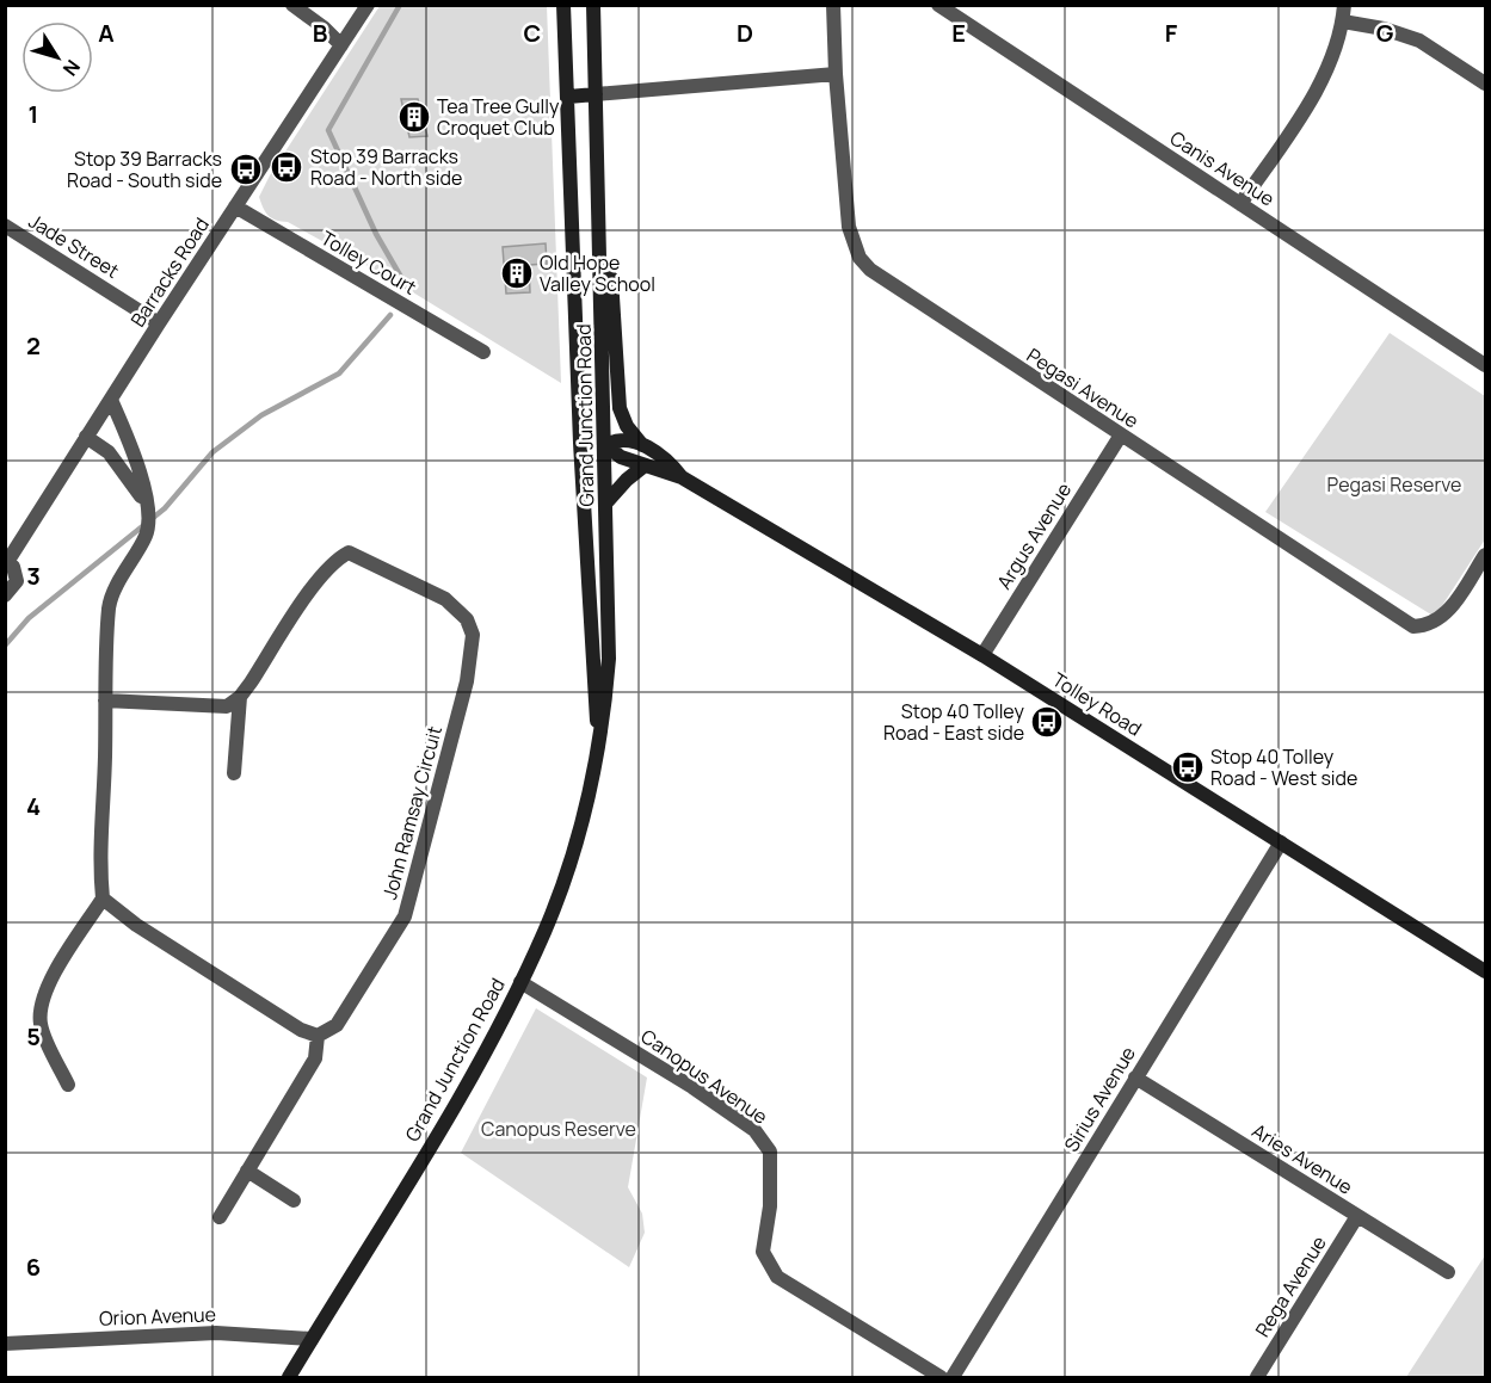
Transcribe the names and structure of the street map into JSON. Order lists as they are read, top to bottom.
{
  "streets": {
    "main road": ["Grand Junction Road", "Tolley Road"],
    "street": [
      "Canis Avenue",
      "Jade Street",
      "Tolley Court",
      "Barracks Road",
      "Pegasi Avenue",
      "Argus Avenue",
      "John Ramsay Circuit",
      "Canopus Avenue",
      "Sirius Avenue",
      "Aries Avenue",
      "Rega Avenue",
      "Orion Avenue"
    ]
  },
  "crossings": [
    ["Jade Street", "Barracks Road"],
    ["Tolley Court", "Barracks Road"],
    ["Pegasi Avenue", "Argus Avenue"],
    ["Grand Junction Road", "Tolley Road"],
    ["Grand Junction Road", "Canopus Avenue"],
    ["Grand Junction Road", "Orion Avenue"],
    ["Argus Avenue", "Tolley Road"],
    ["Tolley Road", "Sirius Avenue"],
    ["Sirius Avenue", "Aries Avenue"],
    ["Aries Avenue", "Rega Avenue"]
  ],
  "parks": ["Pegasi Reserve", "Canopus Reserve"],
  "places": {
    "building": ["Tea Tree Gully Croquet Club", "Old Hope Valley School"],
    "bus stop": [
      "Stop 39 Barracks Road - North side",
      "Stop 39 Barracks Road - South side",
      "Stop 40 Tolley Road - East side",
      "Stop 40 Tolley Road - West side"
    ]
  },
  "north": "bottom right",
  "grid": {
    "columns": [
      "A",
      "B",
      "C",
      "D",
      "E",
      "F",
      "G"
    ],
    "rows": [
      "1",
      "2",
      "3",
      "4",
      "5",
      "6"
    ]
  }
}
